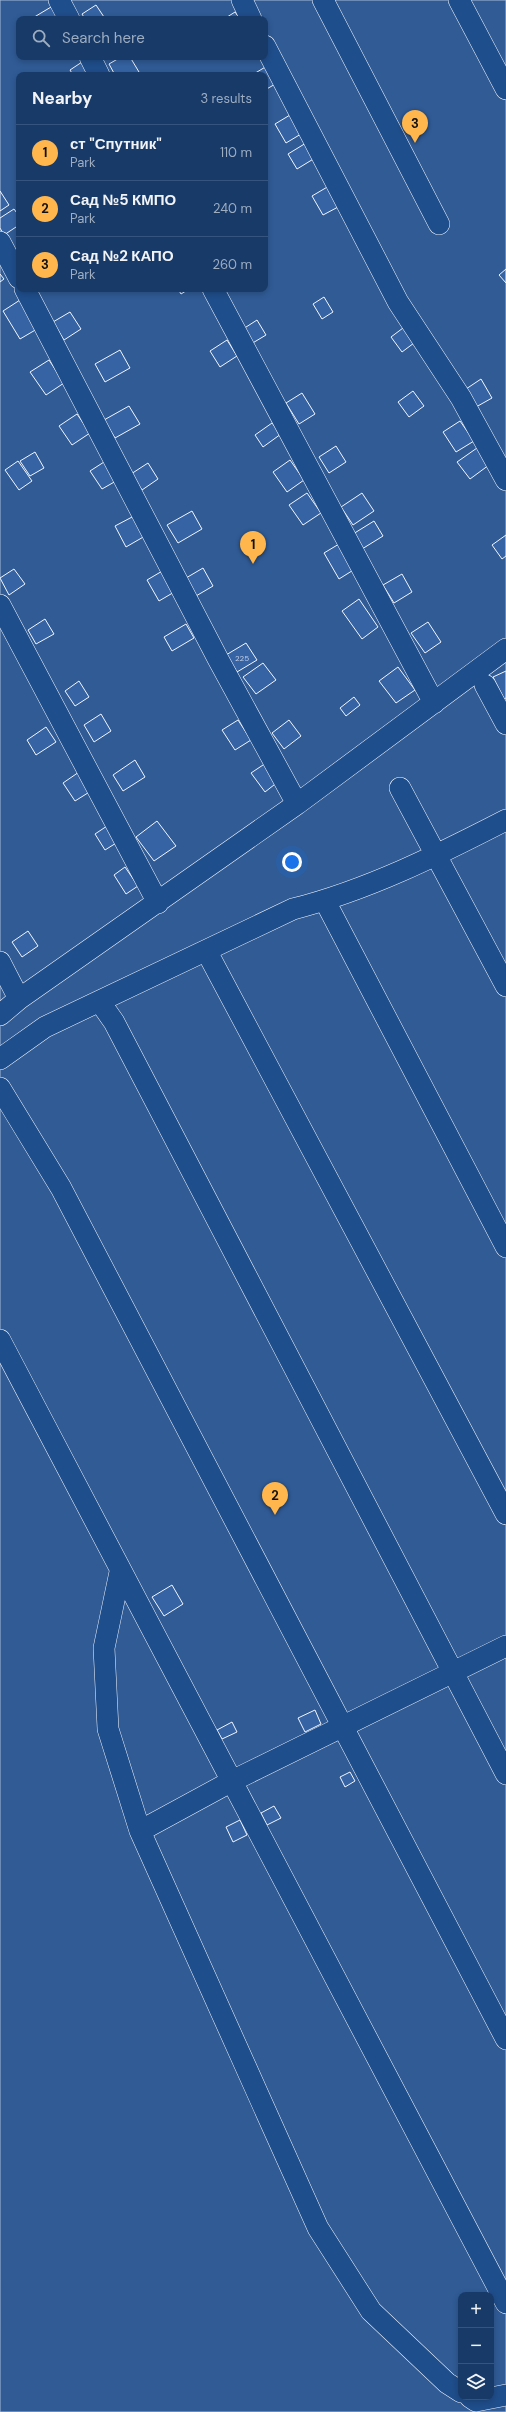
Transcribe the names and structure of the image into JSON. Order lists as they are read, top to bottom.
{
  "house_numbers": ["225"],
  "page": {
    "search": "Search here",
    "heading": ["Nearby", "3 results"],
    "pins": ["3", "1", "2"],
    "list": [
      {
        "mark": "1",
        "name": "ст \"Спутник\"",
        "note": "Park",
        "value": "110 m"
      },
      {
        "mark": "2",
        "name": "Сад №5 КМПО",
        "note": "Park",
        "value": "240 m"
      },
      {
        "mark": "3",
        "name": "Сад №2 КАПО",
        "note": "Park",
        "value": "260 m"
      }
    ],
    "map_buttons": ["+", "−"]
  }
}
